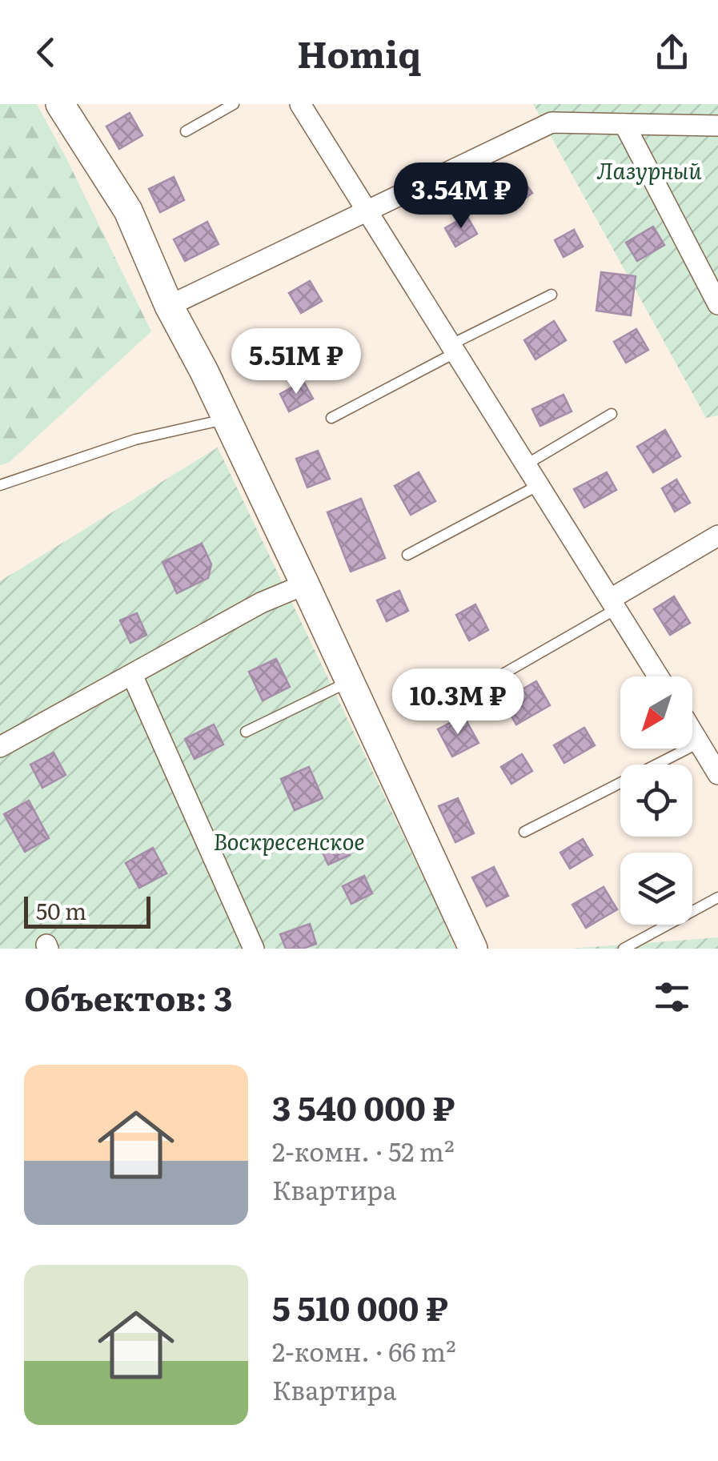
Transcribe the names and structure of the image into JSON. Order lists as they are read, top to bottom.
{
  "parks": ["Лазурный", "Воскресенское"],
  "scale_bar": "50 m",
  "north": "bottom left",
  "page": {
    "header": "Homiq",
    "price": ["3.54M ₽", "5.51M ₽", "10.3M ₽"],
    "scale": "50 m",
    "heading": "Объектов: 3",
    "list": [
      {
        "name": "3 540 000 ₽",
        "note": "2-комн. · 52 m² · Квартира"
      },
      {
        "name": "5 510 000 ₽",
        "note": "2-комн. · 66 m² · Квартира"
      }
    ]
  }
}
